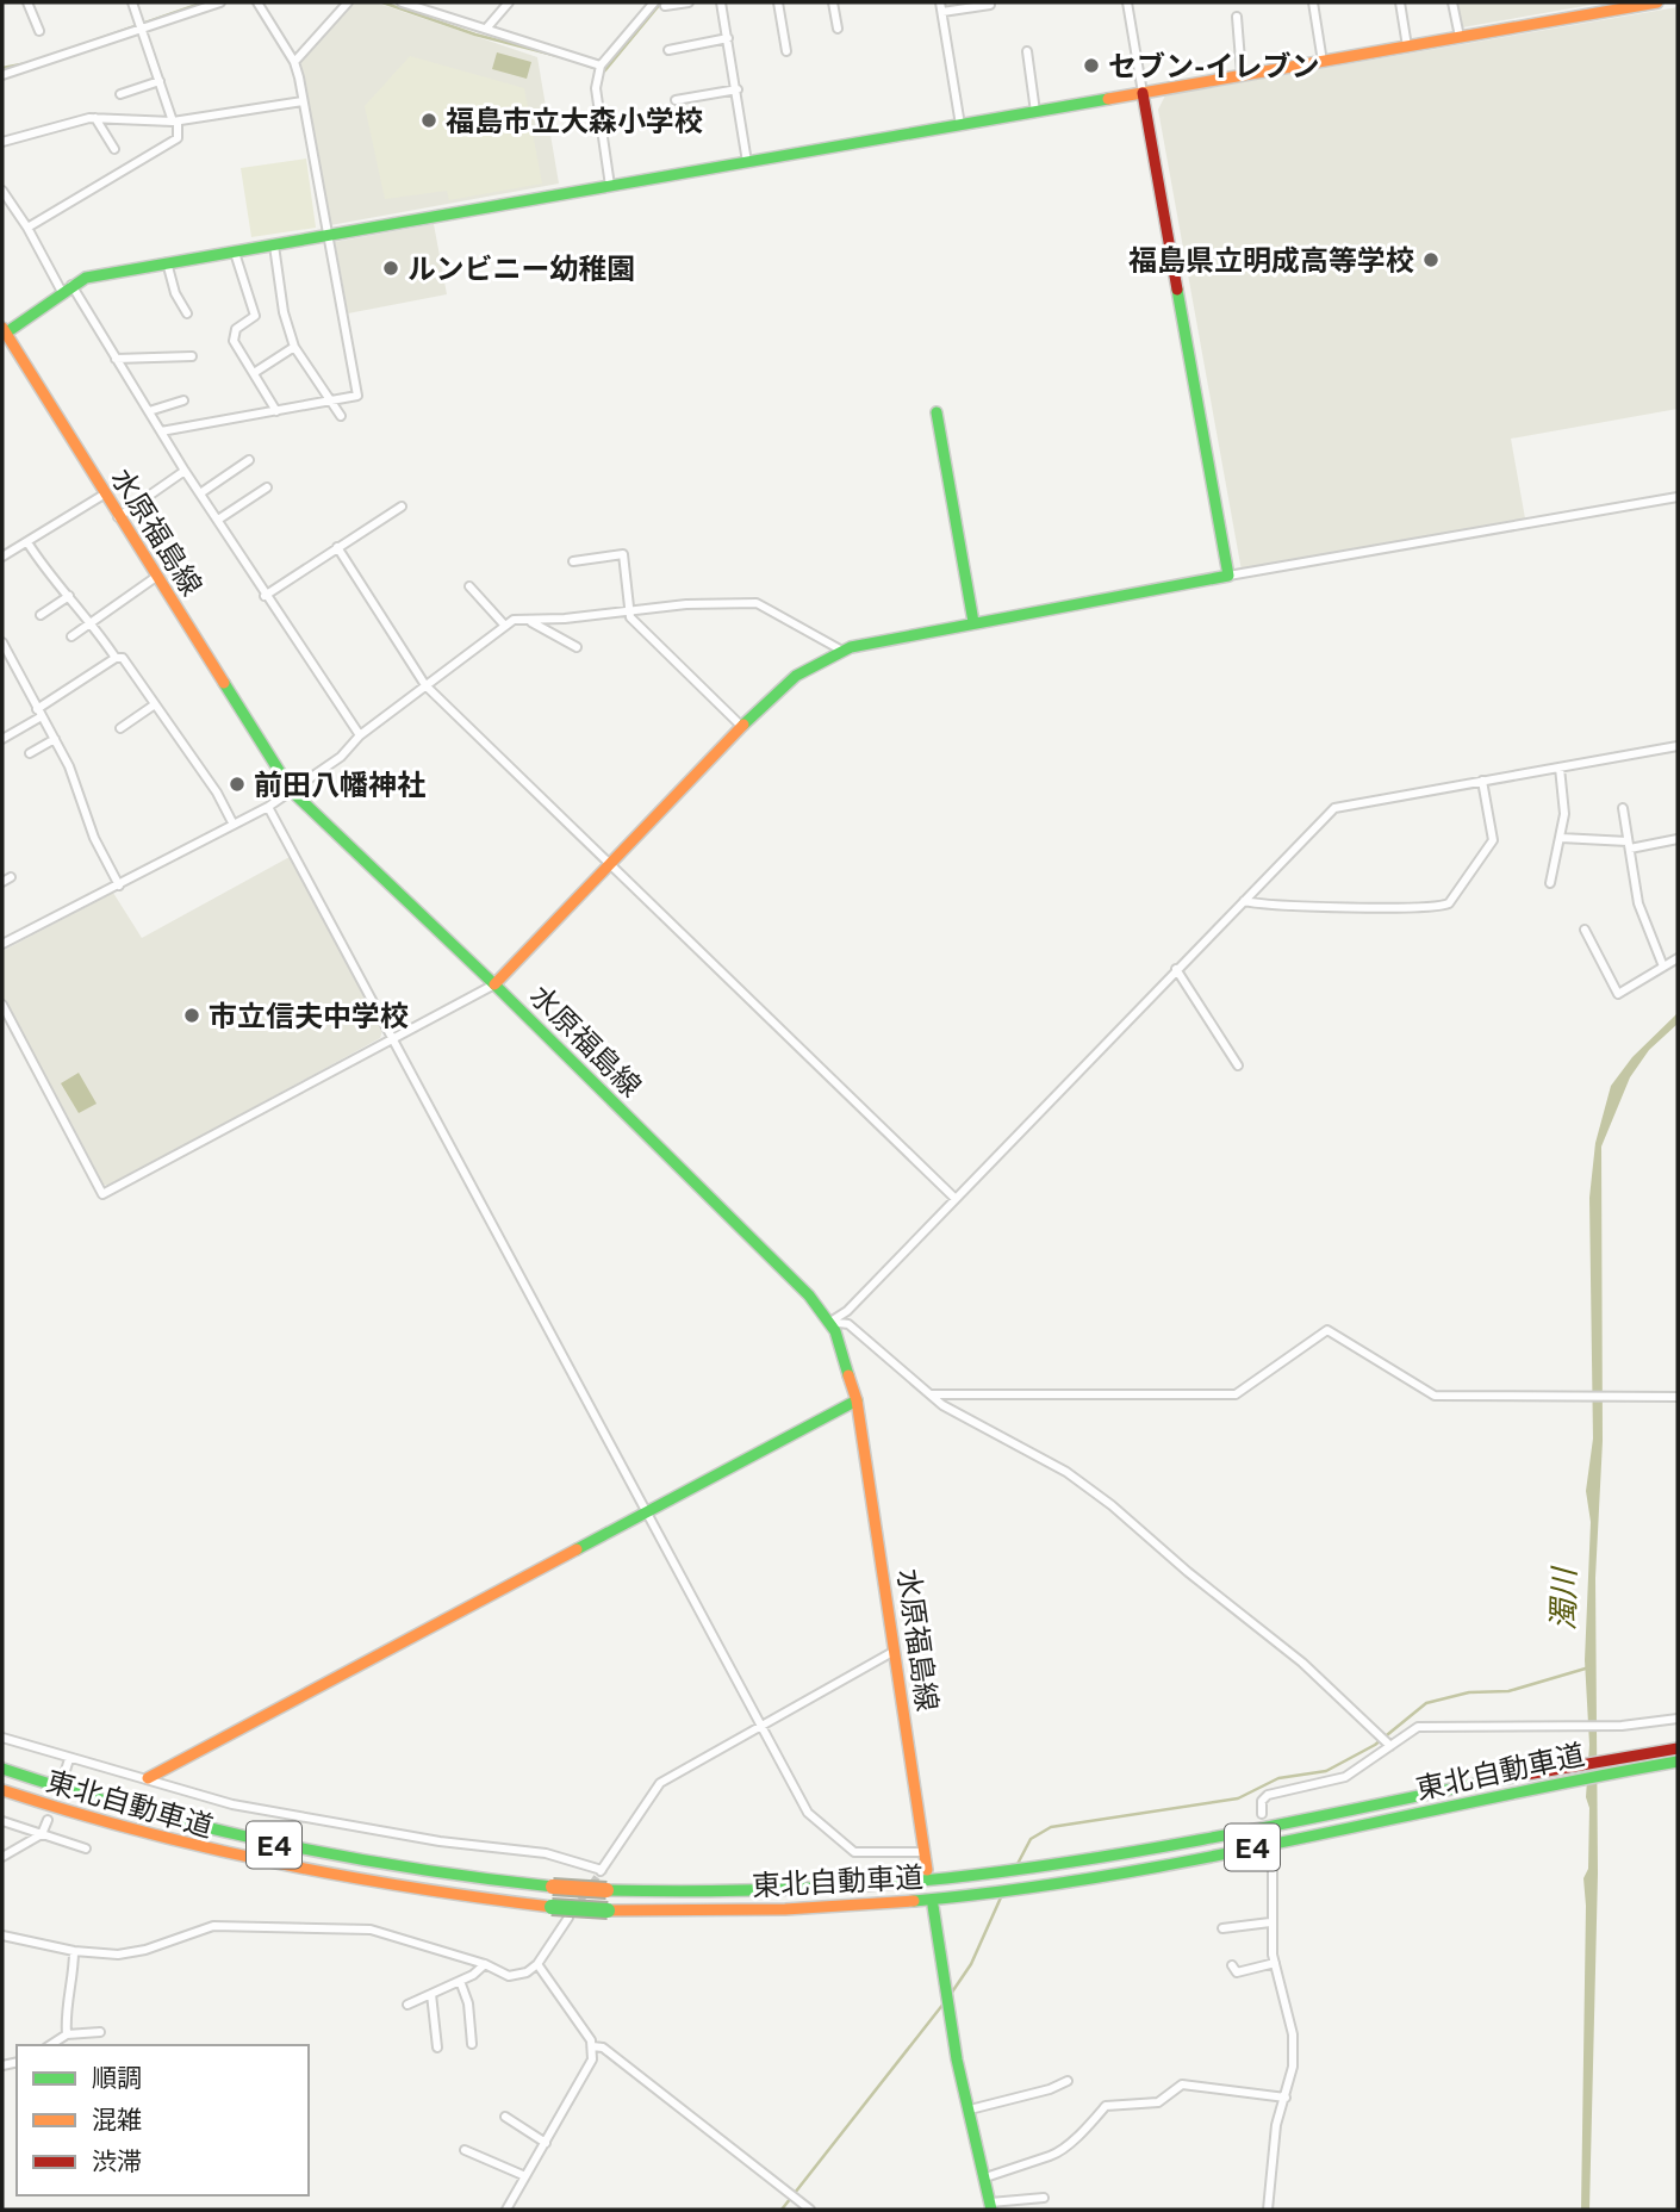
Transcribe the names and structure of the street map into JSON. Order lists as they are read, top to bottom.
{
  "streets": {
    "main road": ["水原福島線", "東北自動車道", "E4"]
  },
  "water": ["濁川"],
  "places": [
    "セブン-イレブン",
    "福島市立大森小学校",
    "福島県立明成高等学校",
    "ルンビニー幼稚園",
    "前田八幡神社",
    "市立信夫中学校"
  ],
  "legend": ["順調", "混雑", "渋滞"]
}
